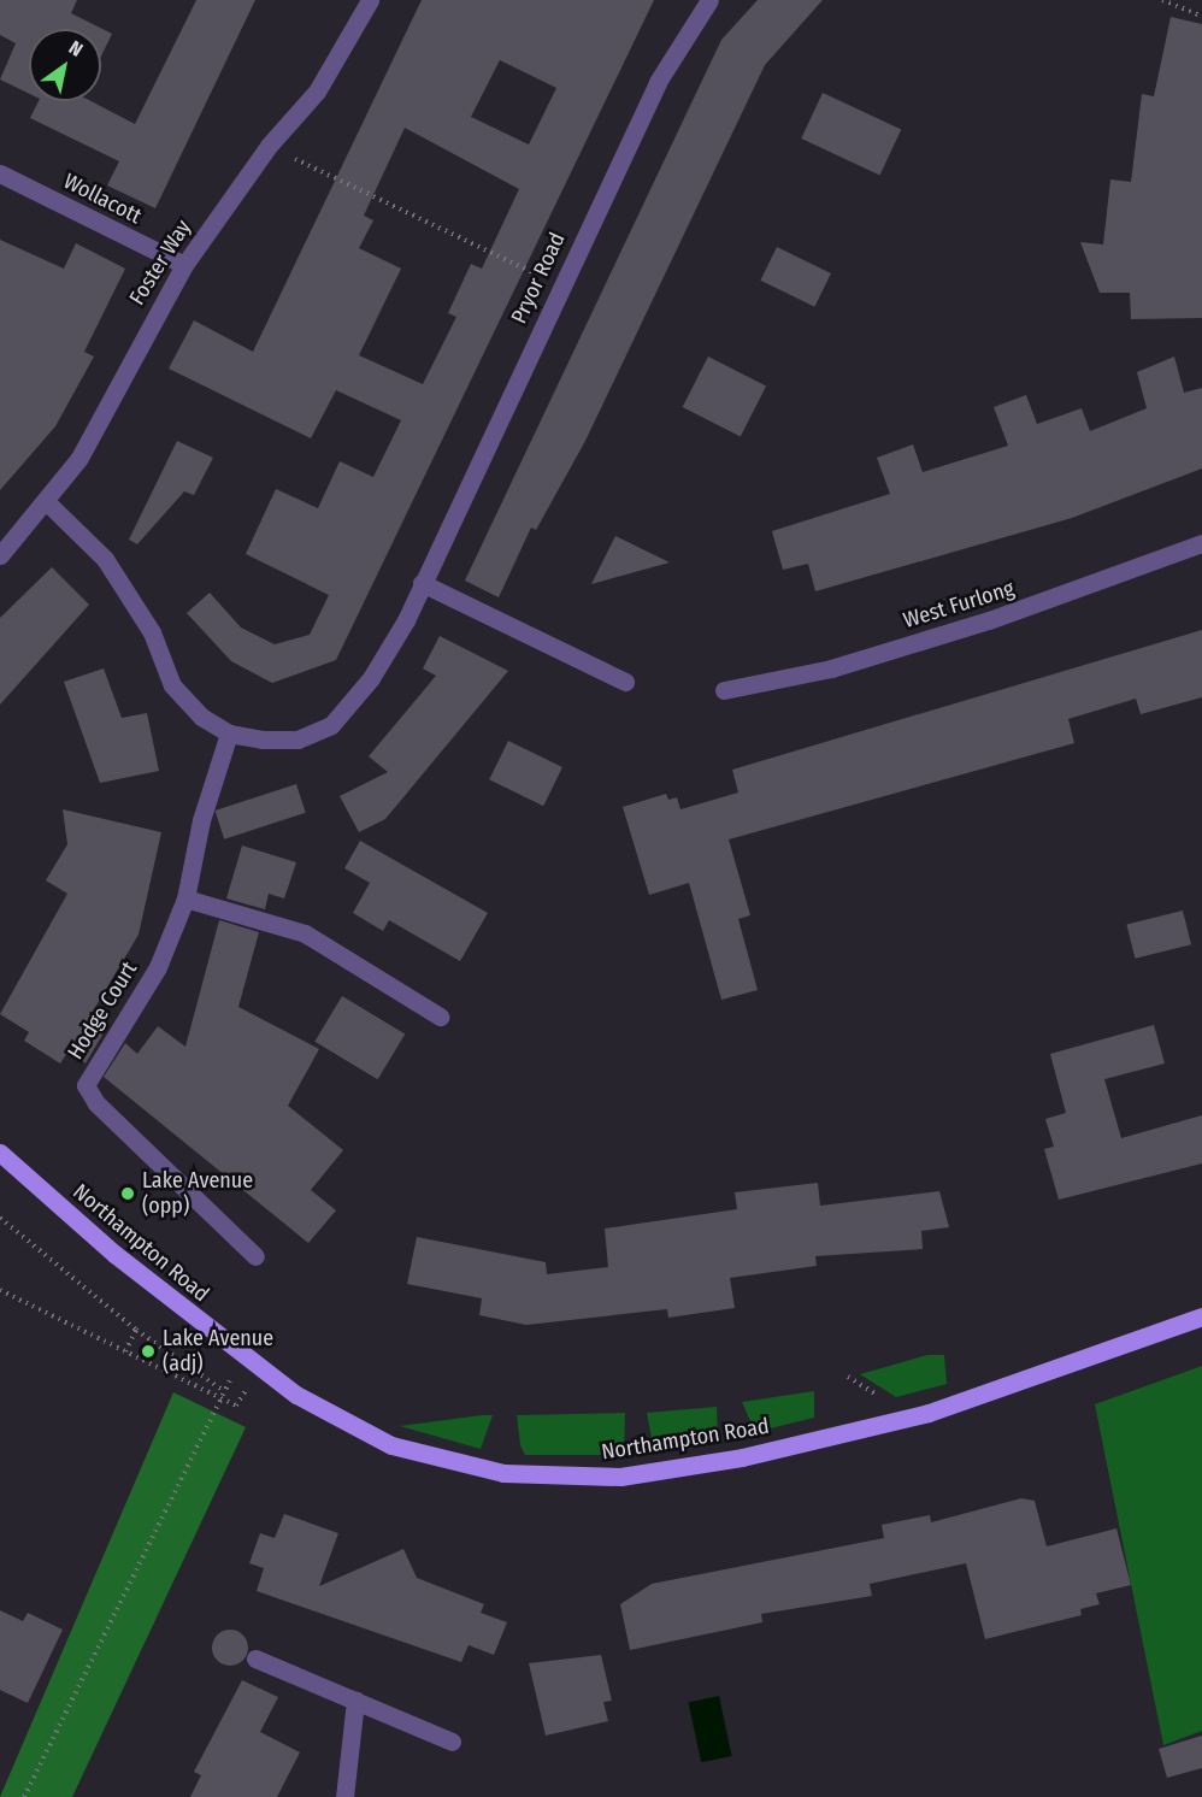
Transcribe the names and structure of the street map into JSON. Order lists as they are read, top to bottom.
{
  "streets": {
    "main road": ["Northampton Road"],
    "street": [
      "Wollacott",
      "Foster Way",
      "Pryor Road",
      "West Furlong",
      "Hodge Court"
    ]
  },
  "crossings": [
    ["Wollacott", "Foster Way"],
    ["Foster Way", "Pryor Road"],
    ["Pryor Road", "Hodge Court"]
  ],
  "places": ["Lake Avenue (opp)", "Lake Avenue (adj)"],
  "north": "top right"
}
